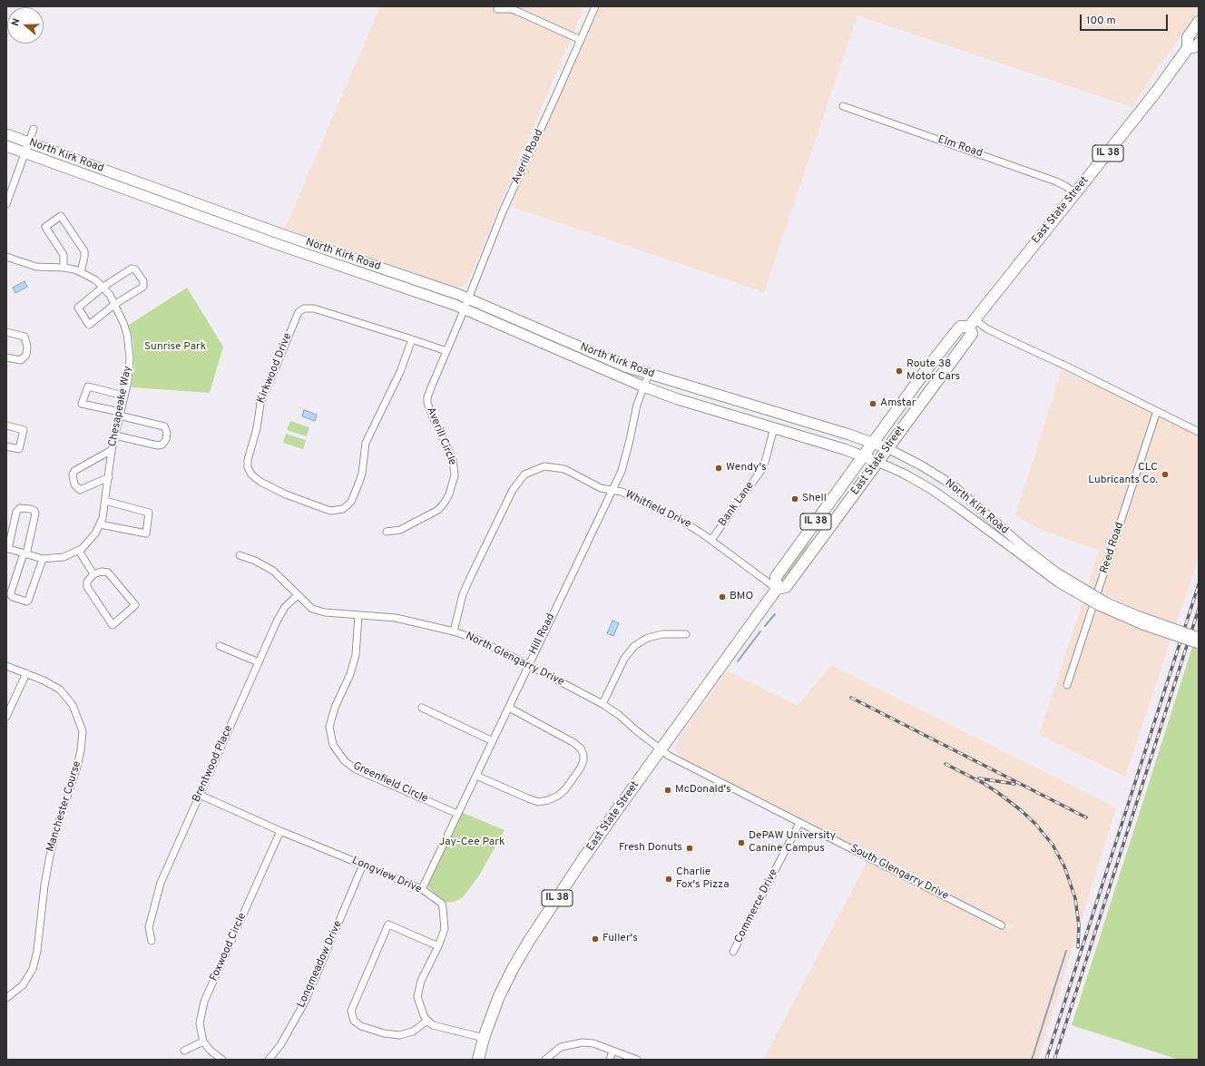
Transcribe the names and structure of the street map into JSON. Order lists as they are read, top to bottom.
{
  "streets": {
    "main road": ["IL 38", "North Kirk Road", "East State Street"],
    "street": [
      "Elm Road",
      "Averill Road",
      "Kirkwood Drive",
      "Chesapeake Way",
      "Averill Circle",
      "Bank Lane",
      "Whitfield Drive",
      "Reed Road",
      "Hill Road",
      "North Glengarry Drive",
      "Brentwood Place",
      "Greenfield Circle",
      "Manchester Course",
      "South Glengarry Drive",
      "Longview Drive",
      "Commerce Drive",
      "Foxwood Circle",
      "Longmeadow Drive"
    ]
  },
  "crossings": [
    ["Elm Road", "East State Street"],
    ["North Kirk Road", "Averill Road"],
    ["North Kirk Road", "East State Street"],
    ["North Kirk Road", "Averill Circle"],
    ["North Kirk Road", "Bank Lane"],
    ["North Kirk Road", "Hill Road"],
    ["Averill Road", "Averill Circle"],
    ["East State Street", "Whitfield Drive"],
    ["East State Street", "North Glengarry Drive"],
    ["East State Street", "South Glengarry Drive"],
    ["Kirkwood Drive", "Averill Circle"],
    ["Bank Lane", "Whitfield Drive"],
    ["Whitfield Drive", "Hill Road"],
    ["Whitfield Drive", "North Glengarry Drive"],
    ["Hill Road", "North Glengarry Drive"],
    ["Hill Road", "Greenfield Circle"],
    ["Hill Road", "Longview Drive"],
    ["North Glengarry Drive", "Brentwood Place"],
    ["North Glengarry Drive", "Greenfield Circle"],
    ["North Glengarry Drive", "South Glengarry Drive"],
    ["Brentwood Place", "Longview Drive"],
    ["South Glengarry Drive", "Commerce Drive"],
    ["Longview Drive", "Foxwood Circle"],
    ["Longview Drive", "Longmeadow Drive"]
  ],
  "parks": ["Sunrise Park", "Jay-Cee Park"],
  "places": [
    "Route 38 Motor Cars",
    "Amstar",
    "Wendy's",
    "CLC Lubricants Co.",
    "Shell",
    "BMO",
    "McDonald's",
    "DePAW University Canine Campus",
    "Fresh Donuts",
    "Charlie Fox's Pizza",
    "Fuller's"
  ],
  "scale_bar": "100 m",
  "north": "left"
}
